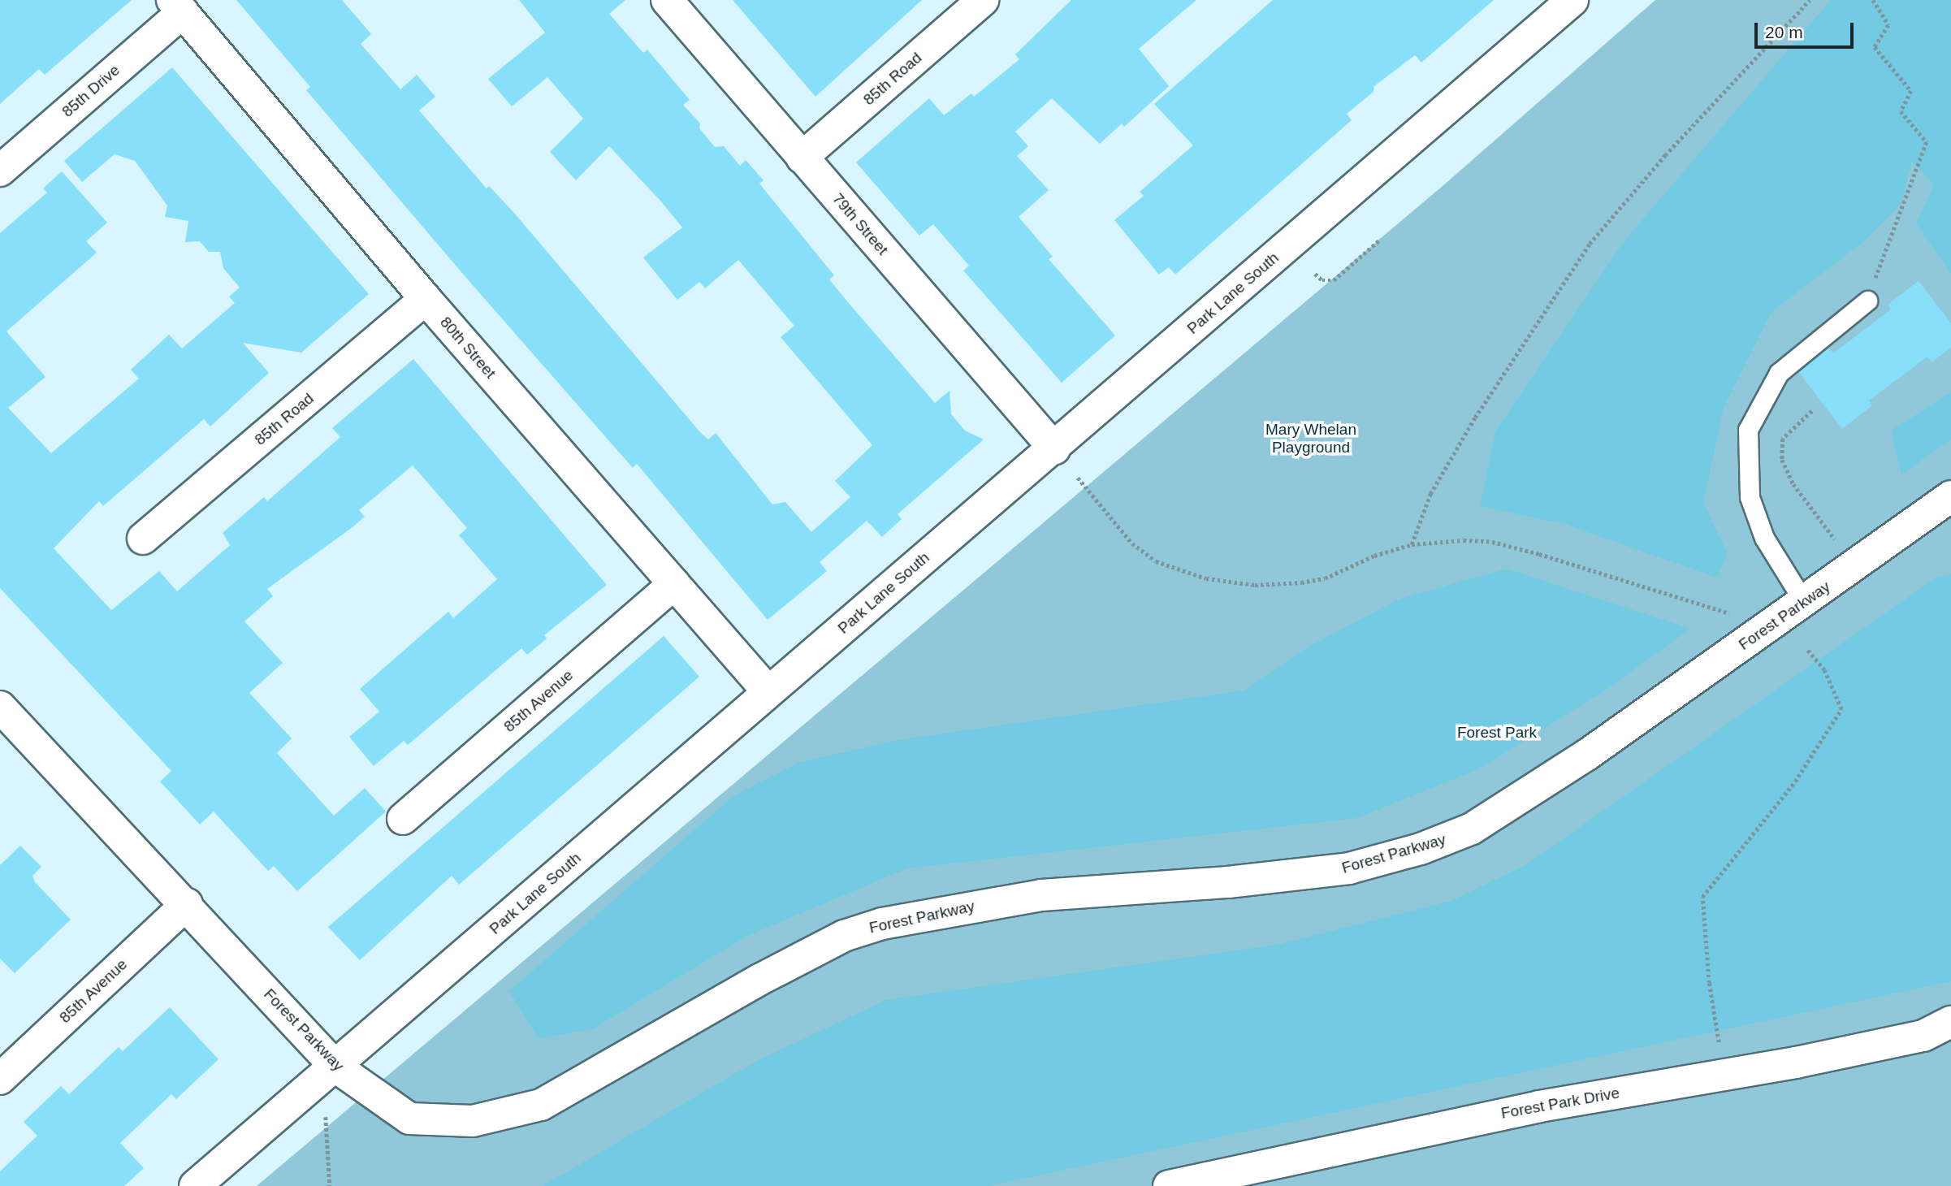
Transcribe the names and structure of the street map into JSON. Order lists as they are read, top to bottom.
{
  "streets": {
    "street": [
      "85th Road",
      "85th Drive",
      "79th Street",
      "Park Lane South",
      "80th Street",
      "Forest Parkway",
      "85th Avenue",
      "Forest Park Drive"
    ]
  },
  "crossings": [
    ["85th Road", "79th Street"],
    ["85th Road", "80th Street"],
    ["85th Drive", "80th Street"],
    ["79th Street", "Park Lane South"],
    ["Park Lane South", "80th Street"],
    ["Park Lane South", "Forest Parkway"],
    ["80th Street", "85th Avenue"],
    ["Forest Parkway", "85th Avenue"]
  ],
  "parks": ["Mary Whelan Playground", "Forest Park"],
  "scale_bar": "20 m"
}
